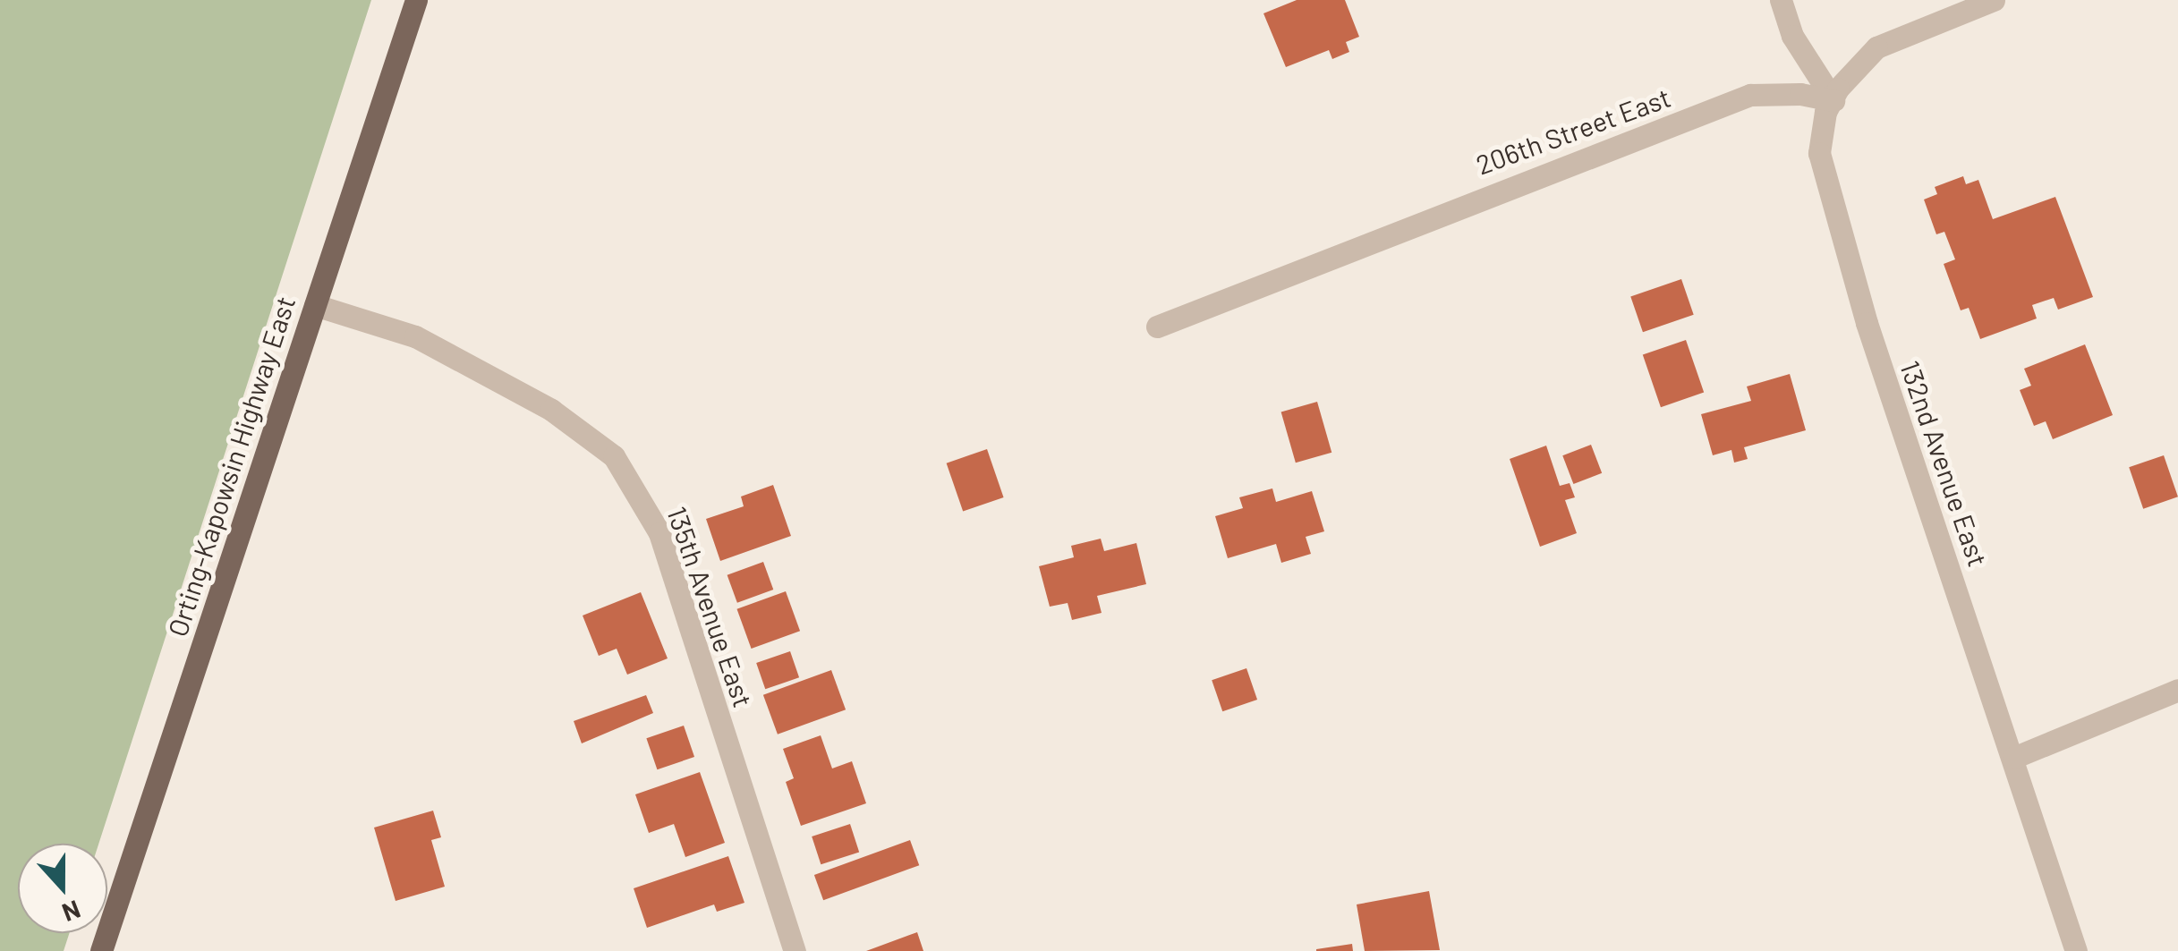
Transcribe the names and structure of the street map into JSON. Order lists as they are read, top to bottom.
{
  "streets": {
    "main road": ["Orting-Kapowsin Highway East"],
    "street": ["206th Street East", "132nd Avenue East", "135th Avenue East"]
  },
  "crossings": [
    ["206th Street East", "132nd Avenue East"],
    ["Orting-Kapowsin Highway East", "135th Avenue East"]
  ],
  "north": "bottom"
}
